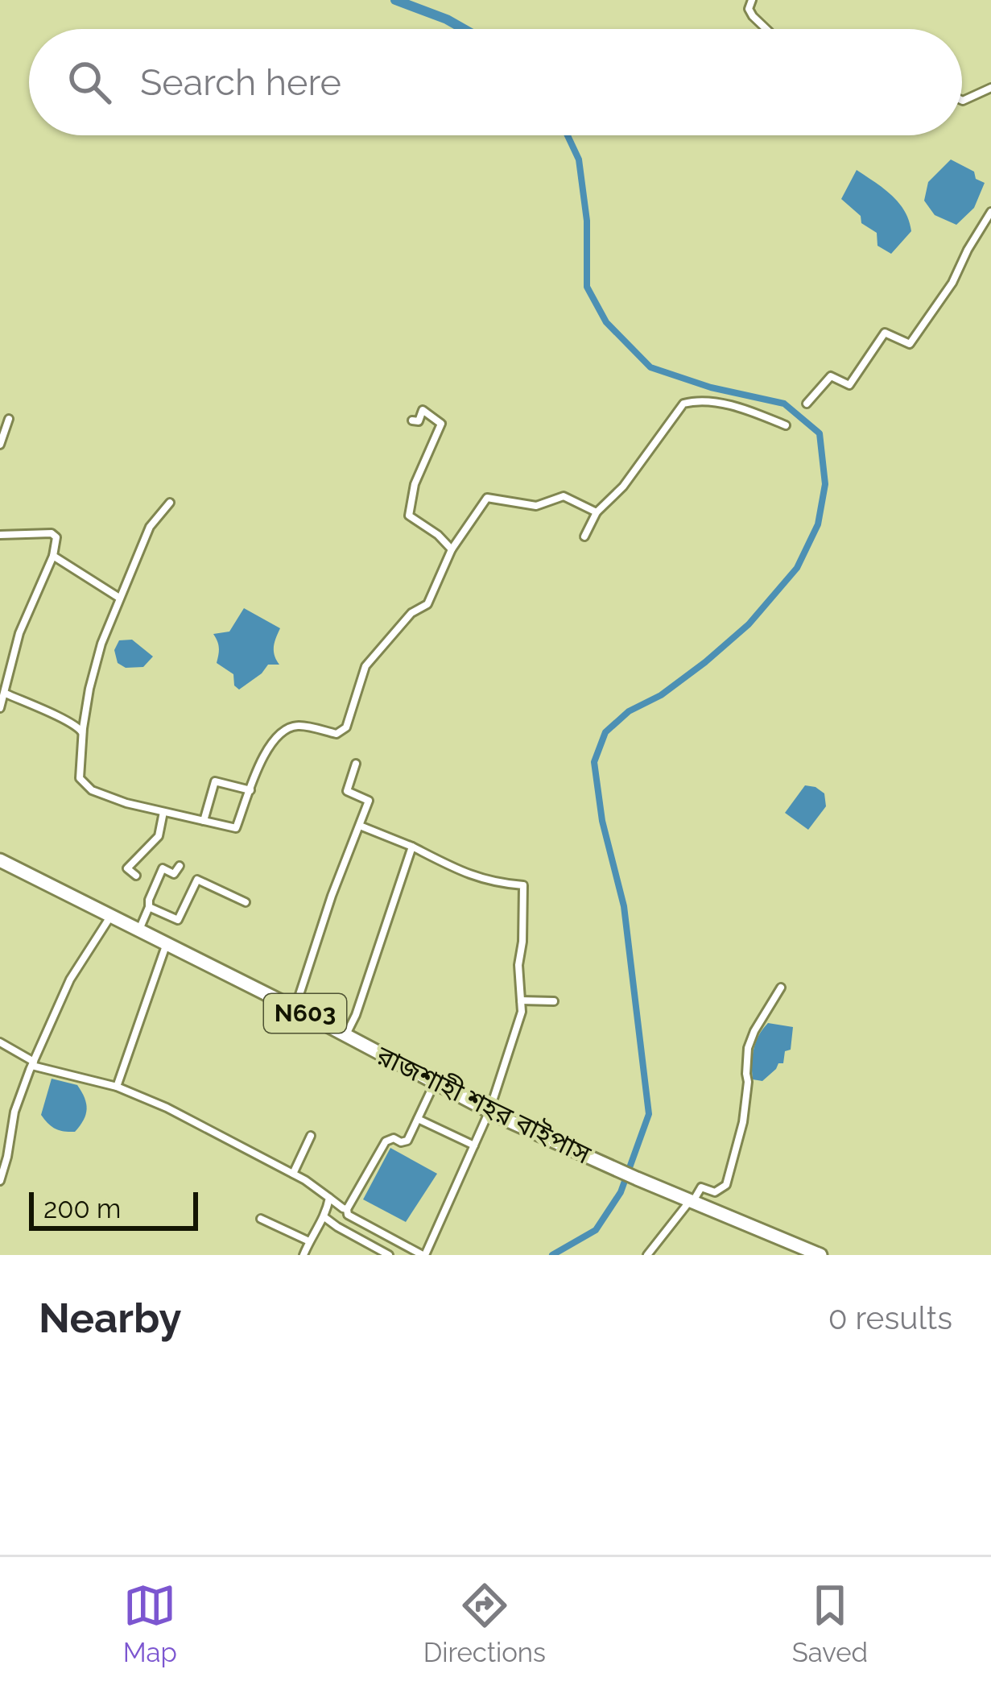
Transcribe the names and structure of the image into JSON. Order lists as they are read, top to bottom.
{
  "streets": {
    "highway": ["N603", "রাজশাহী শহর বাইপাস"]
  },
  "scale_bar": "200 m",
  "page": {
    "search": "Search here",
    "scale": "200 m",
    "heading": ["Nearby", "0 results"],
    "nav": ["Map", "Directions", "Saved"]
  }
}
